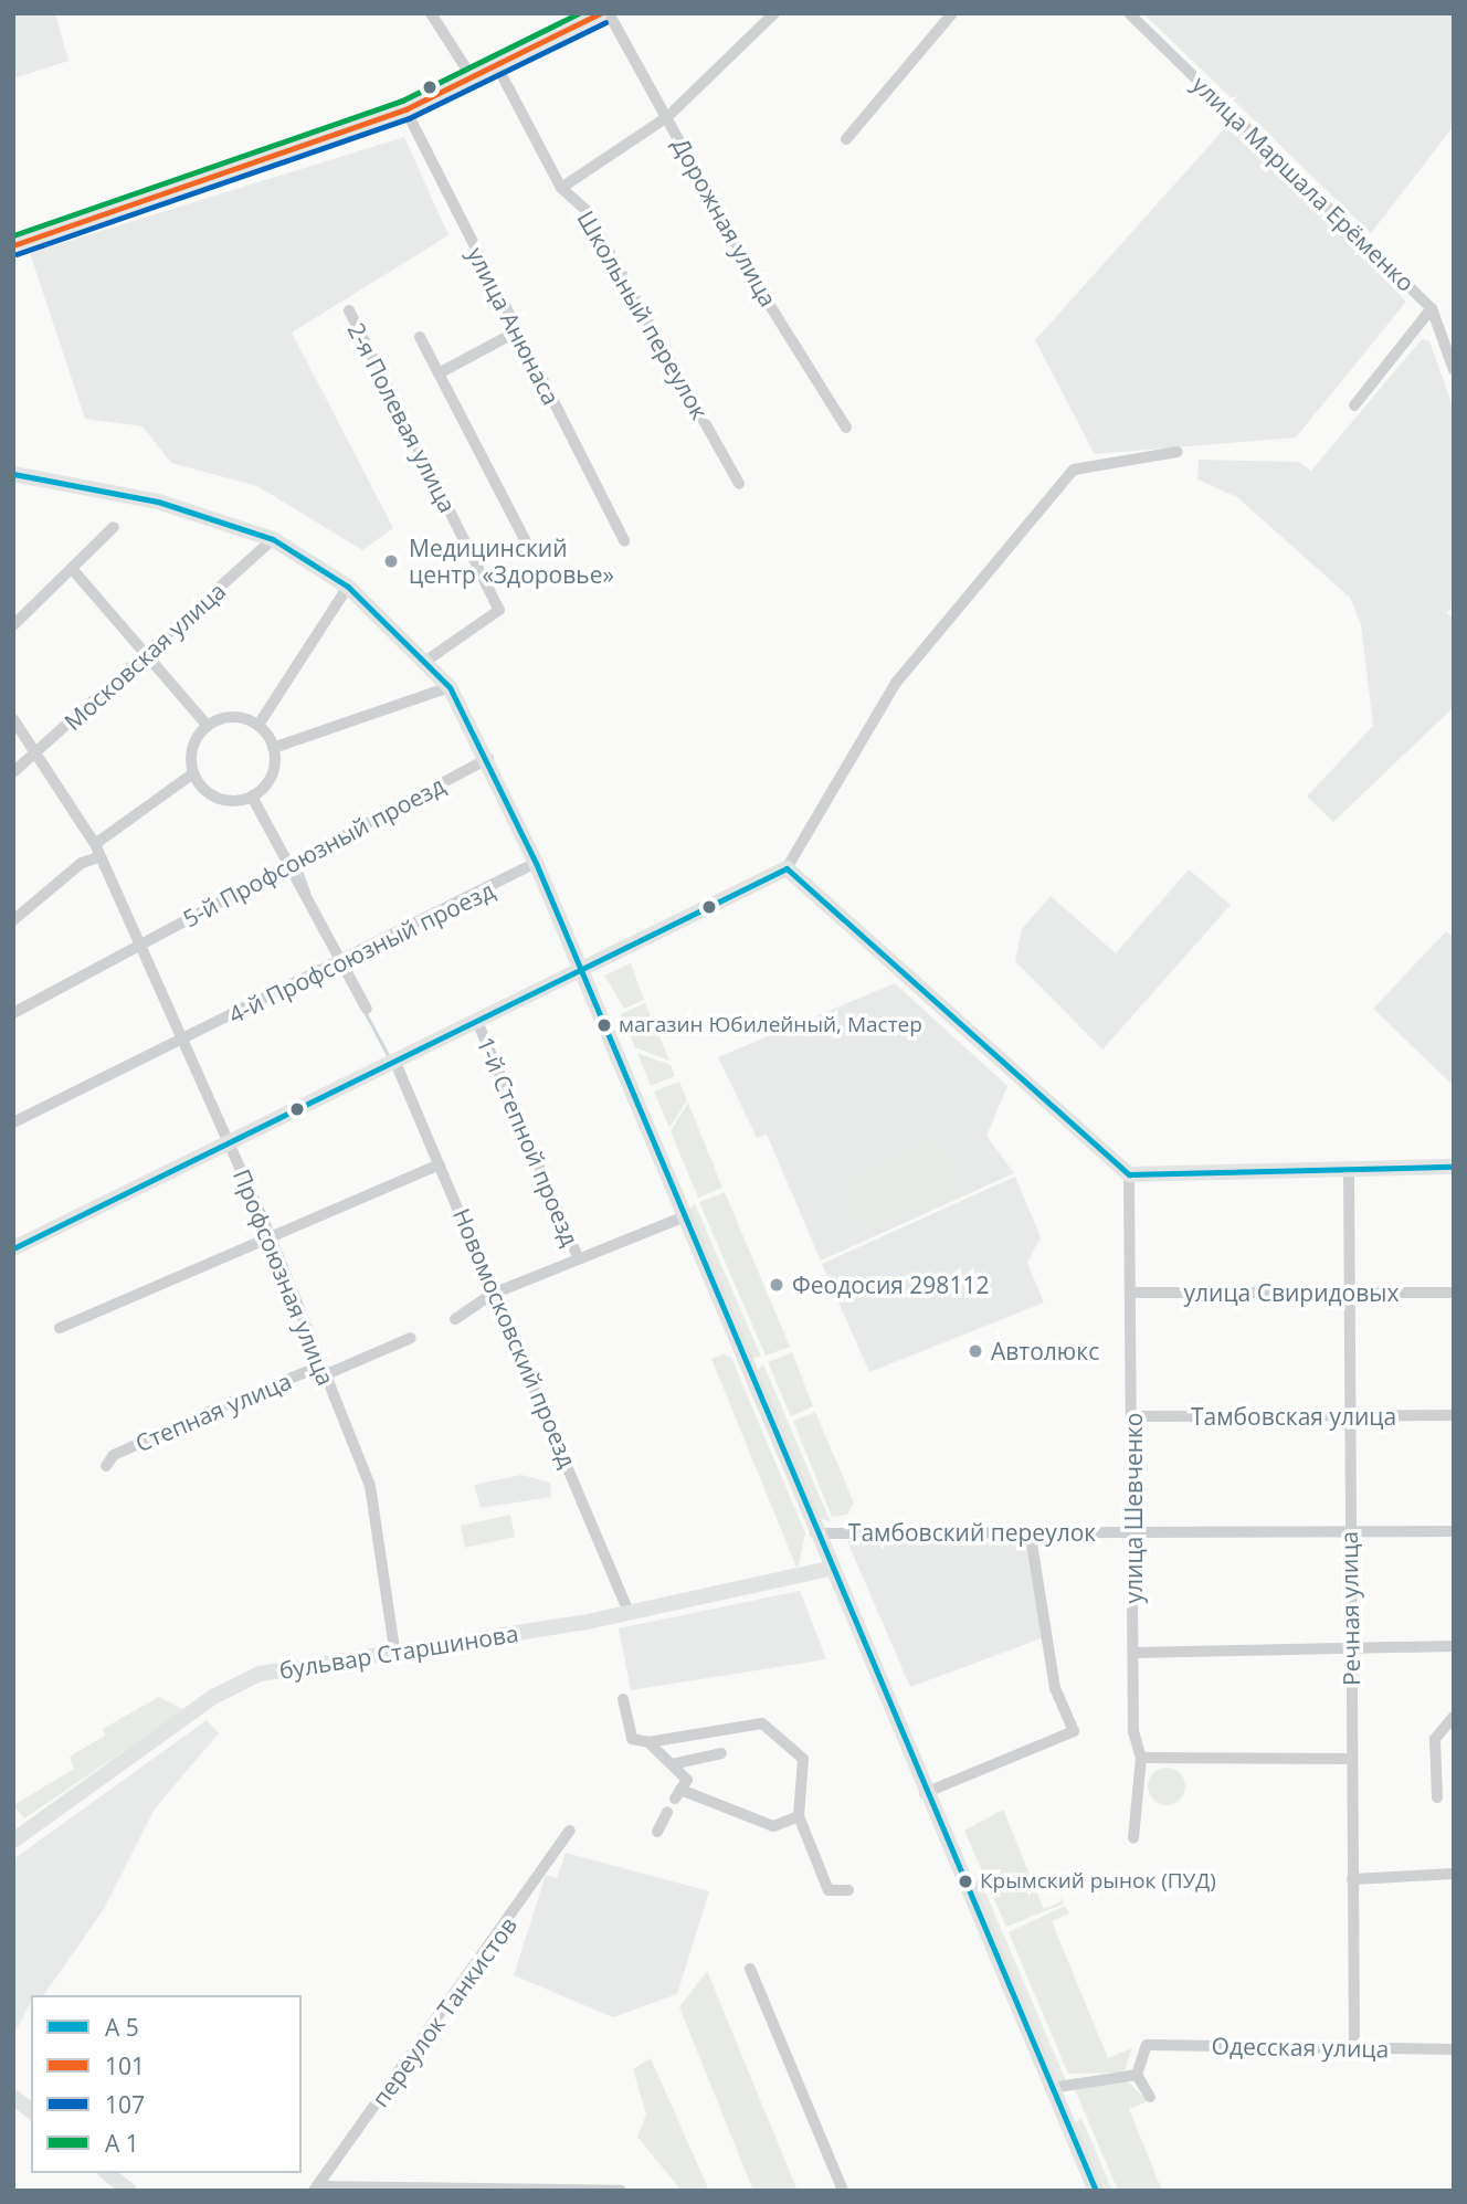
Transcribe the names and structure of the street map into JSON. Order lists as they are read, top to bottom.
{
  "streets": {
    "main road": ["бульвар Старшинова"],
    "street": [
      "улица Маршала Ерёменко",
      "Дорожная улица",
      "Школьный переулок",
      "улица Анюнаса",
      "2-я Полевая улица",
      "Московская улица",
      "5-й Профсоюзный проезд",
      "4-й Профсоюзный проезд",
      "1-й Степной проезд",
      "Профсоюзная улица",
      "улица Свиридовых",
      "Новомосковский проезд",
      "Степная улица",
      "Тамбовская улица",
      "улица Шевченко",
      "Тамбовский переулок",
      "Речная улица",
      "переулок Танкистов",
      "Одесская улица"
    ]
  },
  "crossings": [
    ["Московская улица", "Профсоюзная улица"],
    ["5-й Профсоюзный проезд", "Профсоюзная улица"],
    ["4-й Профсоюзный проезд", "Профсоюзная улица"],
    ["Профсоюзная улица", "Степная улица"],
    ["Профсоюзная улица", "бульвар Старшинова"],
    ["улица Свиридовых", "улица Шевченко"],
    ["улица Свиридовых", "Речная улица"],
    ["Новомосковский проезд", "бульвар Старшинова"],
    ["Тамбовская улица", "улица Шевченко"],
    ["Тамбовская улица", "Речная улица"],
    ["улица Шевченко", "Тамбовский переулок"],
    ["Тамбовский переулок", "Речная улица"],
    ["Речная улица", "Одесская улица"]
  ],
  "places": [
    "Медицинский центр «Здоровье»",
    "магазин Юбилейный, Мастер",
    "Феодосия 298112",
    "Автолюкс",
    "Крымский рынок (ПУД)"
  ],
  "lines": ["transit line 101", "transit line 107"],
  "legend": [
    "A 5",
    "101",
    "107",
    "A 1"
  ]
}
